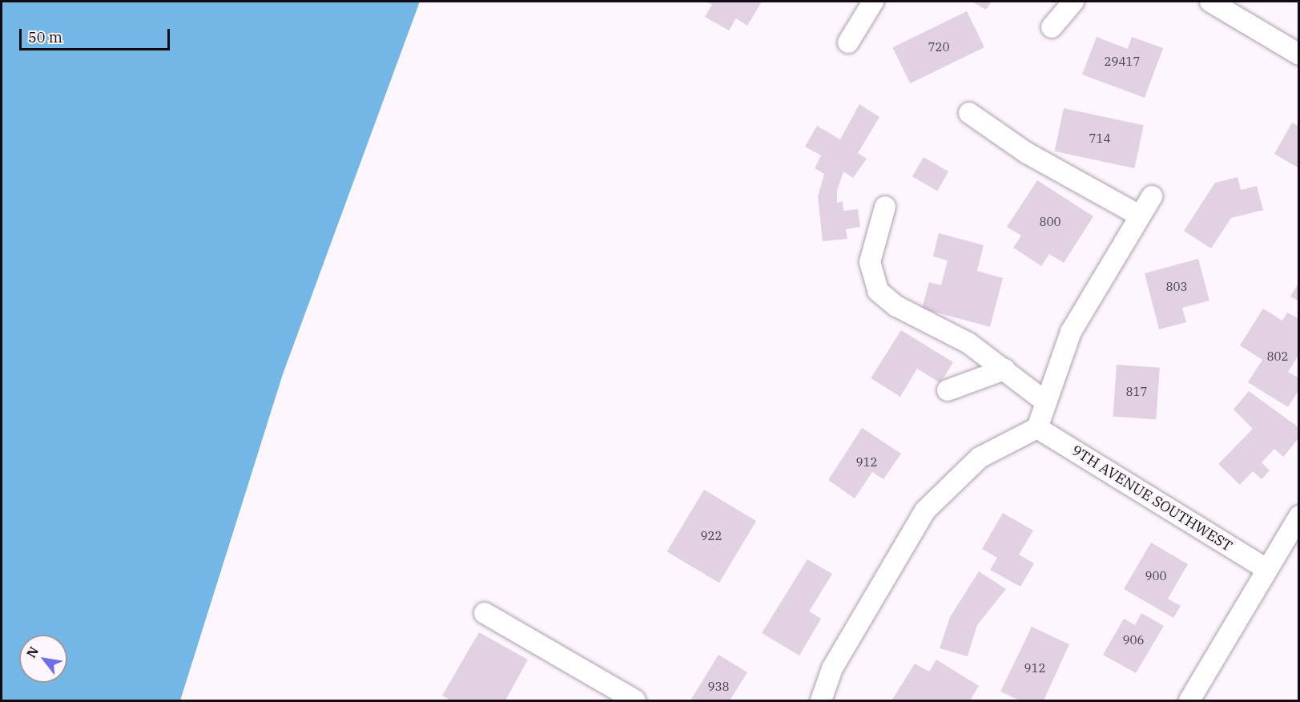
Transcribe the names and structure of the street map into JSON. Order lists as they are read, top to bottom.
{
  "streets": {
    "street": ["9TH AVENUE SOUTHWEST"]
  },
  "house_numbers": [
    "720",
    "29417",
    "714",
    "800",
    "803",
    "802",
    "817",
    "912",
    "922",
    "900",
    "906",
    "912",
    "938"
  ],
  "scale_bar": "50 m",
  "north": "top left"
}
